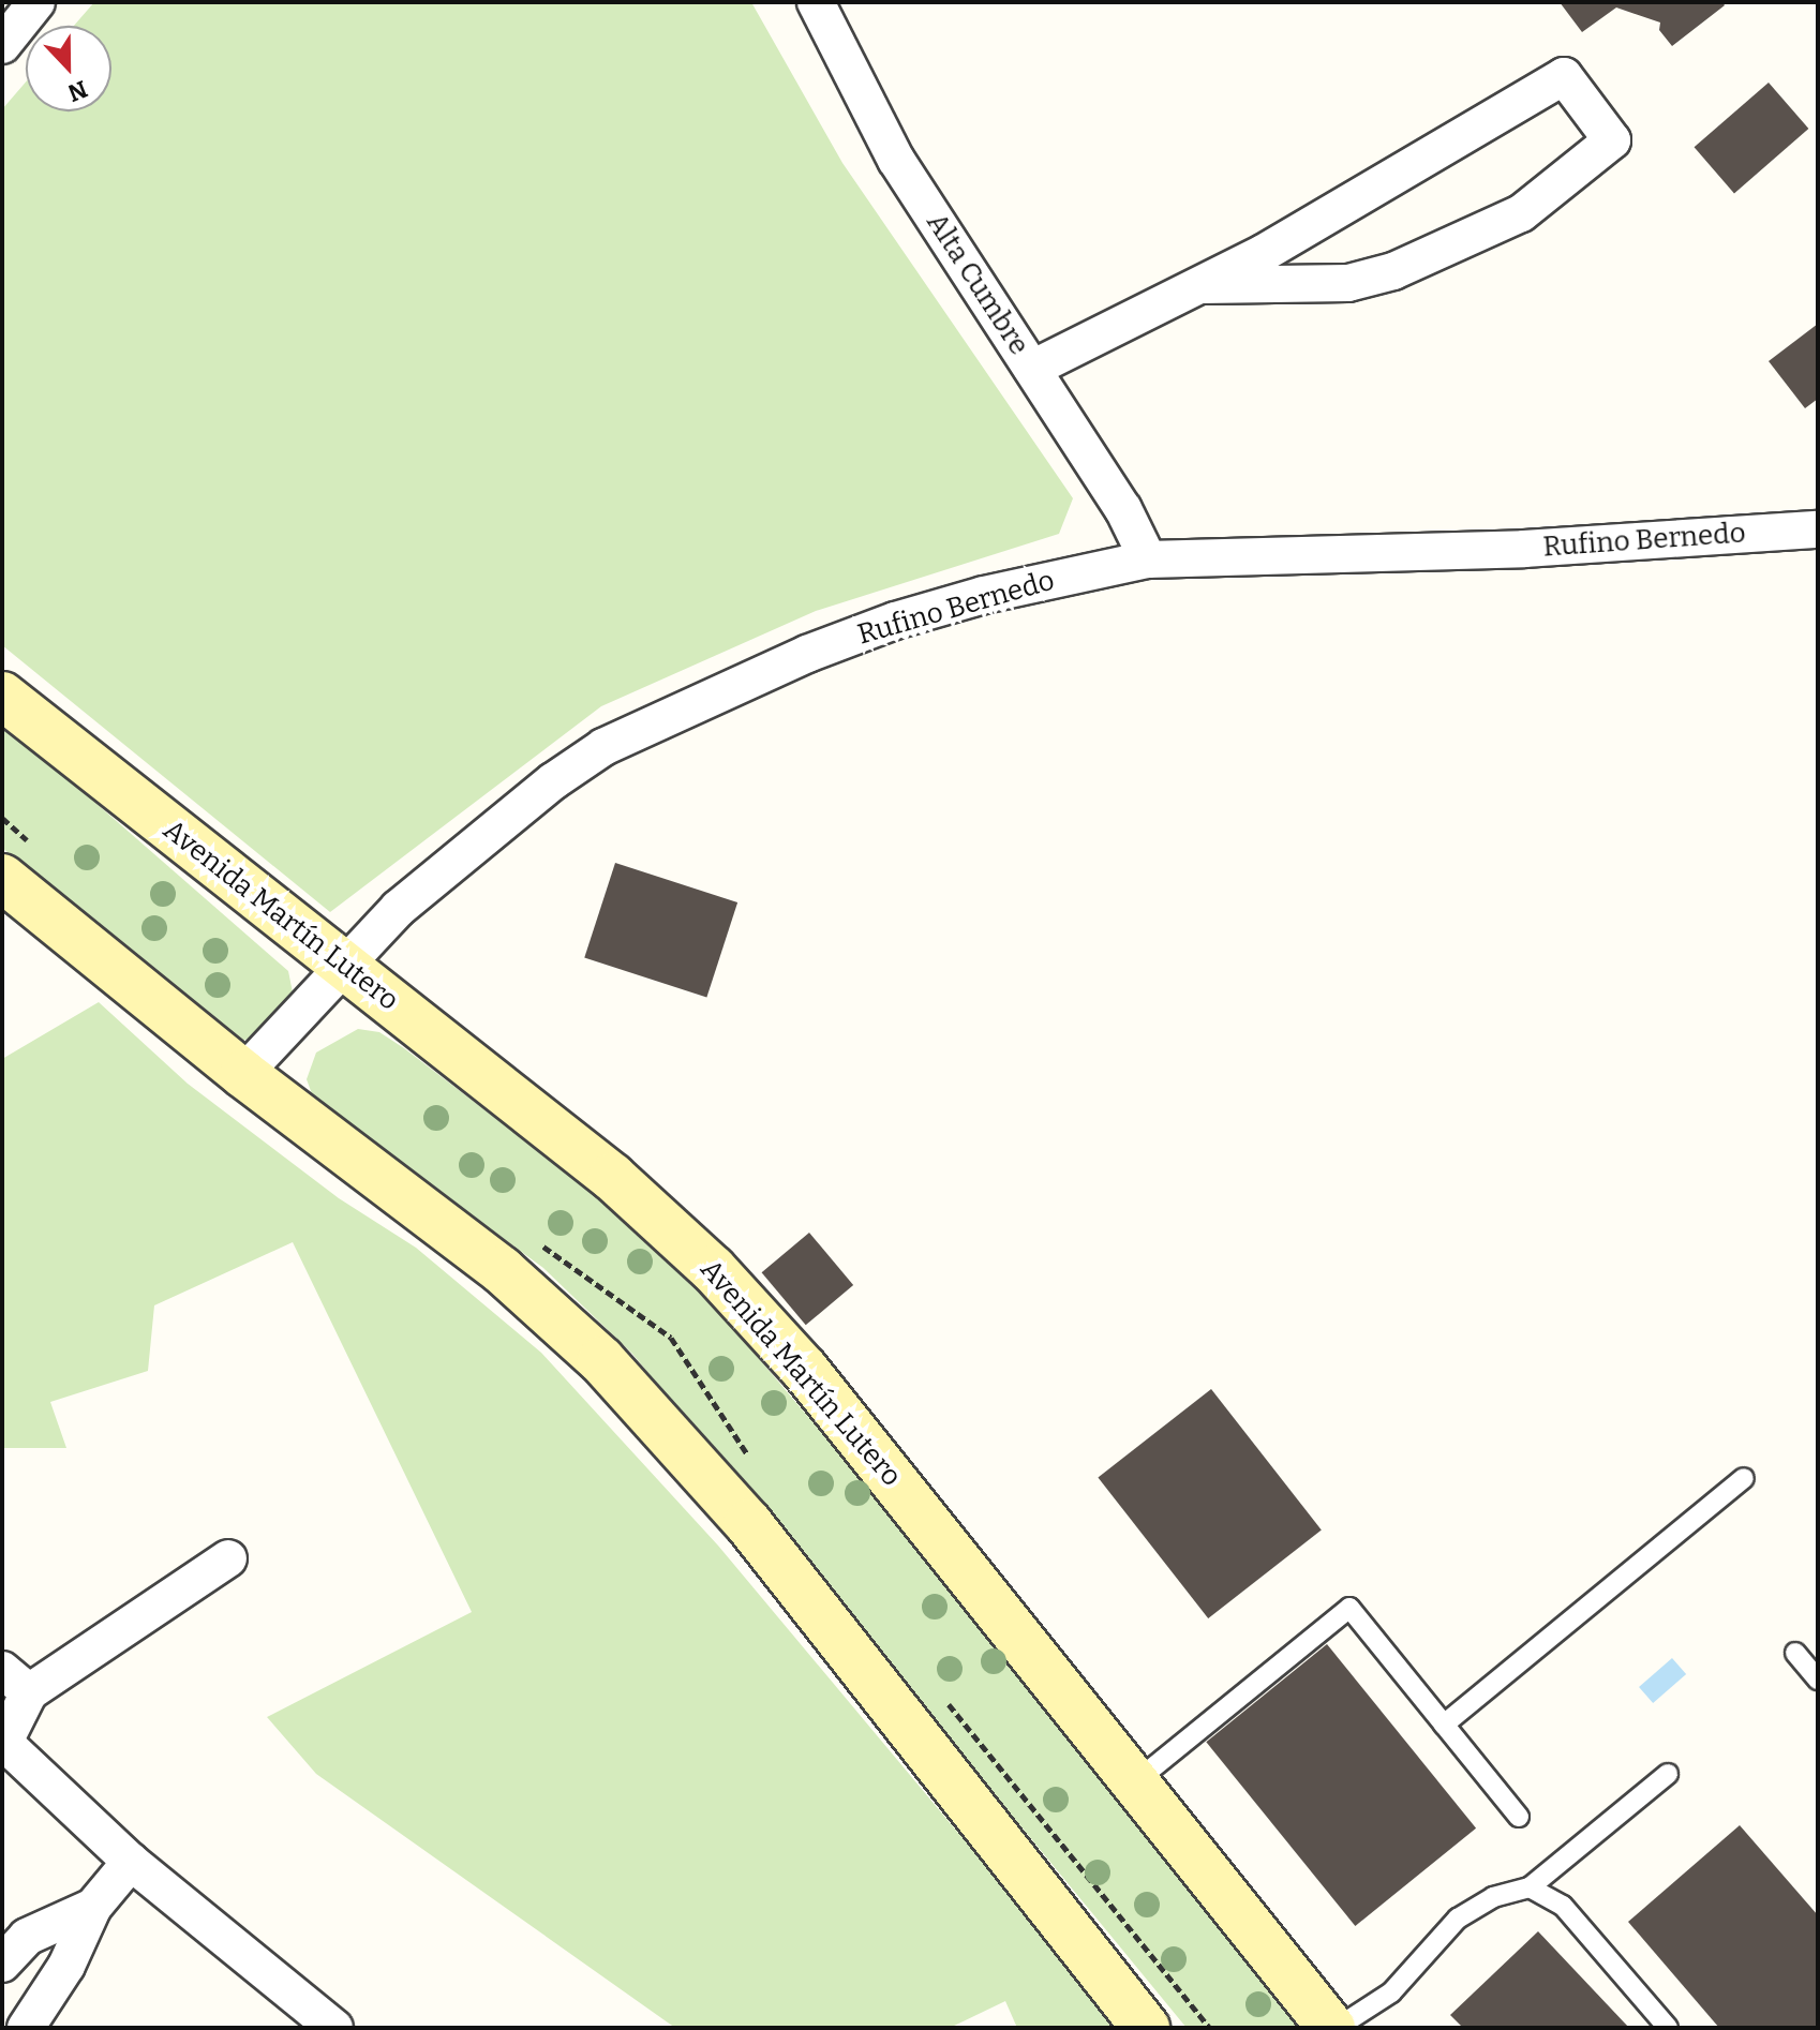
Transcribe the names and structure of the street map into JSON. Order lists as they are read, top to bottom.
{
  "streets": {
    "street": ["Alta Cumbre", "Rufino Bernedo", "Avenida Martín Lutero"]
  },
  "crossings": [
    ["Alta Cumbre", "Rufino Bernedo"],
    ["Rufino Bernedo", "Avenida Martín Lutero"]
  ],
  "north": "bottom"
}
